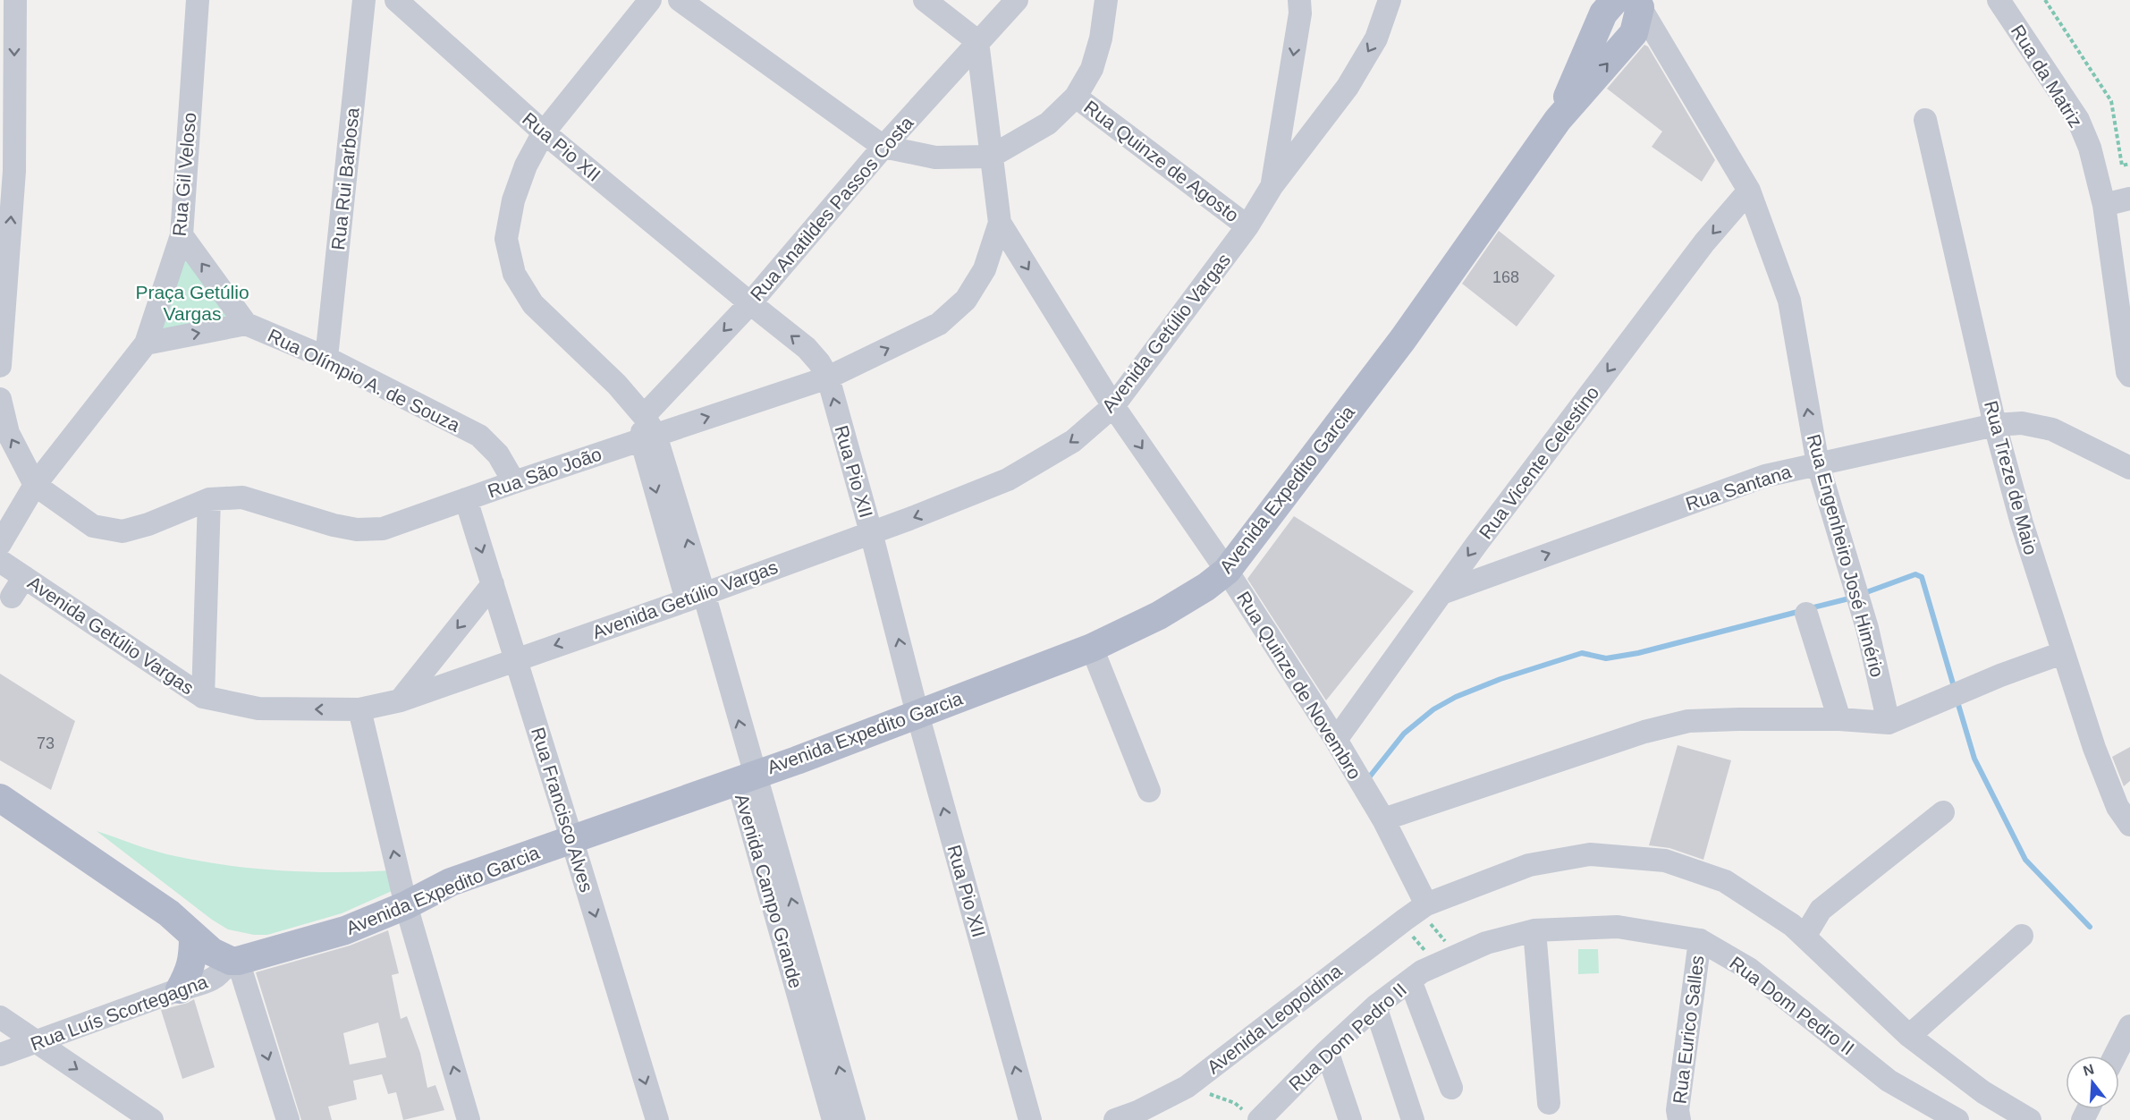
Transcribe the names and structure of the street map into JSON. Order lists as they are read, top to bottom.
{
  "streets": {
    "main road": ["Avenida Expedito Garcia"],
    "street": [
      "Rua da Matriz",
      "Rua Pio XII",
      "Rua Quinze de Agosto",
      "Rua Gil Veloso",
      "Rua Rui Barbosa",
      "Rua Anatildes Passos Costa",
      "Avenida Getúlio Vargas",
      "Rua Olímpio A. de Souza",
      "Rua Vicente Celestino",
      "Rua São João",
      "Rua Treze de Maio",
      "Rua Santana",
      "Rua Engenheiro José Himério",
      "Rua Quinze de Novembro",
      "Rua Francisco Alves",
      "Avenida Campo Grande",
      "Rua Dom Pedro II",
      "Rua Luís Scortegagna",
      "Avenida Leopoldina",
      "Rua Eurico Salles"
    ]
  },
  "crossings": [
    ["Rua Pio XII", "Rua Anatildes Passos Costa"],
    ["Rua Pio XII", "Avenida Getúlio Vargas"],
    ["Rua Pio XII", "Rua São João"],
    ["Rua Pio XII", "Avenida Expedito Garcia"],
    ["Rua Pio XII", "Avenida Campo Grande"],
    ["Rua Quinze de Agosto", "Avenida Getúlio Vargas"],
    ["Rua Gil Veloso", "Rua Olímpio A. de Souza"],
    ["Rua Rui Barbosa", "Rua Olímpio A. de Souza"],
    ["Rua Anatildes Passos Costa", "Rua São João"],
    ["Rua Anatildes Passos Costa", "Rua Quinze de Novembro"],
    ["Rua Anatildes Passos Costa", "Avenida Campo Grande"],
    ["Avenida Getúlio Vargas", "Rua Quinze de Novembro"],
    ["Avenida Getúlio Vargas", "Rua Francisco Alves"],
    ["Avenida Getúlio Vargas", "Avenida Campo Grande"],
    ["Rua Olímpio A. de Souza", "Rua São João"],
    ["Rua Vicente Celestino", "Rua Santana"],
    ["Rua Vicente Celestino", "Rua Engenheiro José Himério"],
    ["Rua Vicente Celestino", "Rua Quinze de Novembro"],
    ["Rua São João", "Rua Quinze de Novembro"],
    ["Rua São João", "Rua Francisco Alves"],
    ["Rua São João", "Avenida Campo Grande"],
    ["Rua Treze de Maio", "Rua Santana"],
    ["Rua Santana", "Rua Engenheiro José Himério"],
    ["Avenida Expedito Garcia", "Rua Engenheiro José Himério"],
    ["Avenida Expedito Garcia", "Rua Quinze de Novembro"],
    ["Avenida Expedito Garcia", "Rua Francisco Alves"],
    ["Avenida Expedito Garcia", "Avenida Campo Grande"],
    ["Avenida Expedito Garcia", "Rua Luís Scortegagna"],
    ["Rua Quinze de Novembro", "Avenida Leopoldina"],
    ["Rua Dom Pedro II", "Rua Eurico Salles"]
  ],
  "one_way": [
    "Rua Pio XII",
    "Avenida Getúlio Vargas",
    "Rua Vicente Celestino",
    "Rua São João",
    "Rua Engenheiro José Himério",
    "Rua Quinze de Novembro"
  ],
  "parks": ["Praça Getúlio Vargas"],
  "house_numbers": ["168", "73"],
  "north": "top"
}
